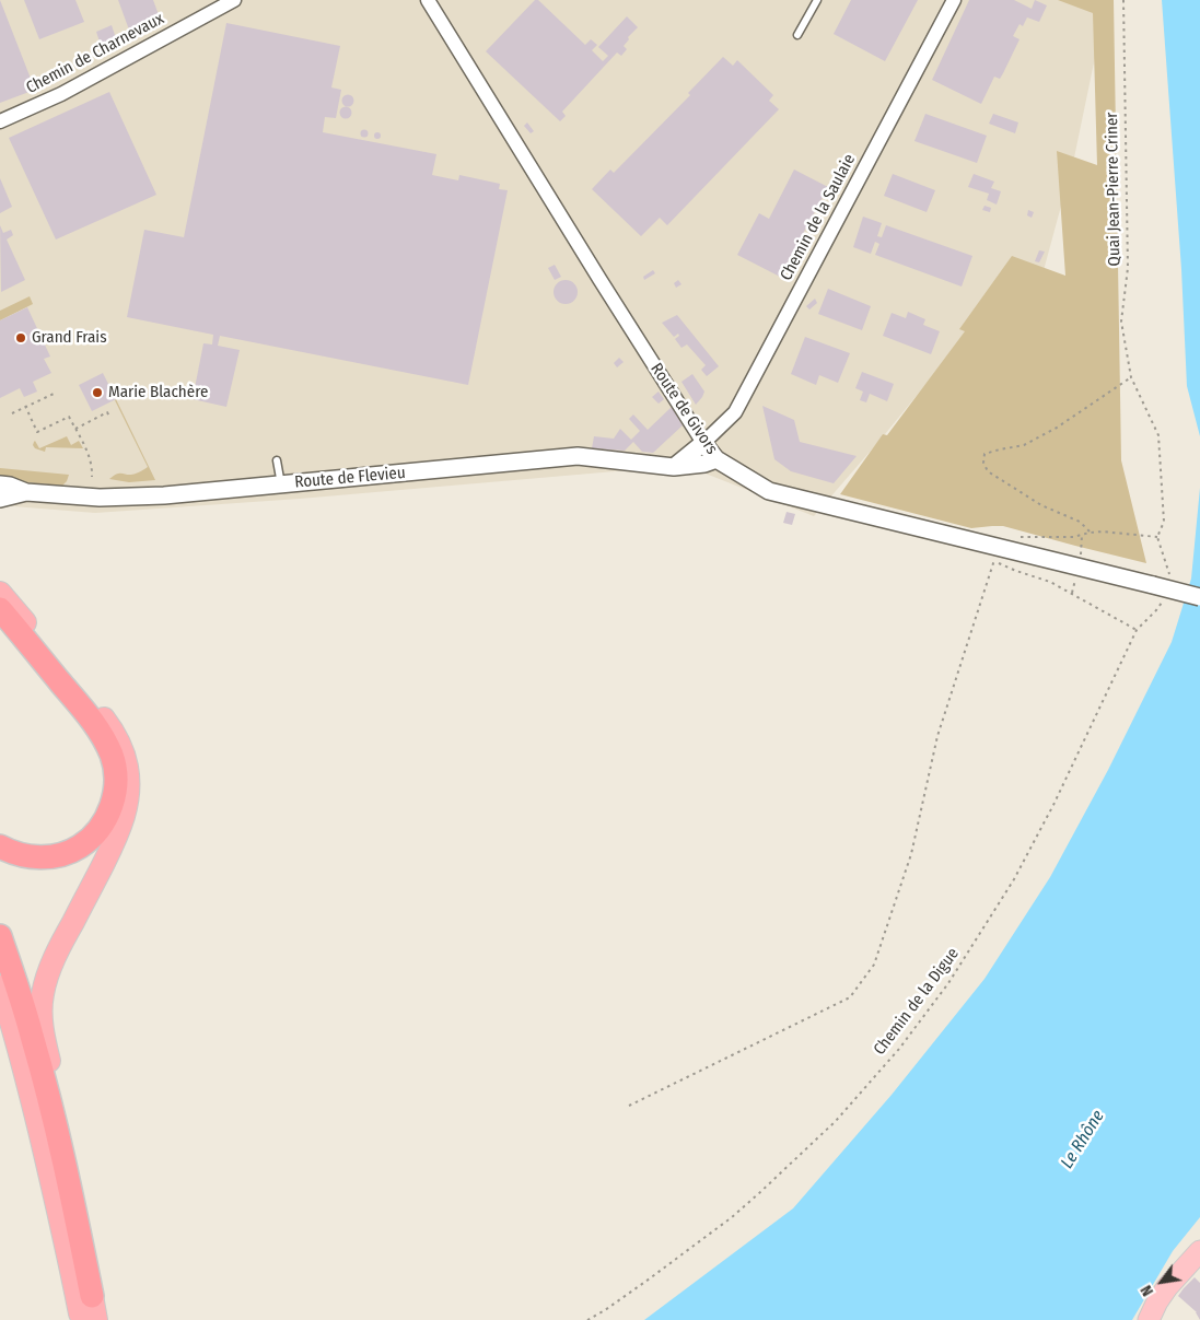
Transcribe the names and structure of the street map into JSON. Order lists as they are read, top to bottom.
{
  "streets": {
    "street": [
      "Chemin de Charnevaux",
      "Chemin de la Saulaie",
      "Route de Givors",
      "Route de Flevieu"
    ],
    "path": ["Quai Jean-Pierre Criner", "Chemin de la Digue"]
  },
  "crossings": [
    ["Chemin de la Saulaie", "Route de Givors"],
    ["Route de Givors", "Route de Flevieu"]
  ],
  "water": ["Le Rhône"],
  "places": ["Grand Frais", "Marie Blachère"],
  "north": "bottom left"
}
